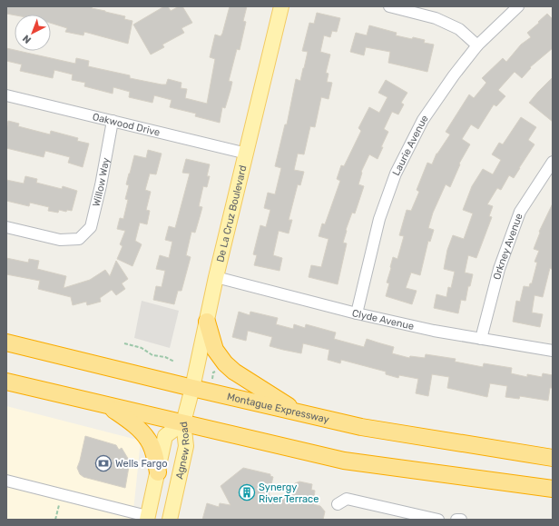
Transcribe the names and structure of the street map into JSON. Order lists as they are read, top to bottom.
{
  "streets": {
    "highway": ["Montague Expressway"],
    "main road": ["De La Cruz Boulevard", "Agnew Road"],
    "street": [
      "Oakwood Drive",
      "Laurie Avenue",
      "Willow Way",
      "Orkney Avenue",
      "Clyde Avenue"
    ]
  },
  "crossings": [
    ["Oakwood Drive", "Willow Way"],
    ["Oakwood Drive", "De La Cruz Boulevard"],
    ["Laurie Avenue", "Clyde Avenue"],
    ["De La Cruz Boulevard", "Clyde Avenue"],
    ["De La Cruz Boulevard", "Montague Expressway"],
    ["De La Cruz Boulevard", "Agnew Road"],
    ["Orkney Avenue", "Clyde Avenue"]
  ],
  "places": {
    "bank": ["Wells Fargo"],
    "building": ["Synergy River Terrace"]
  },
  "north": "bottom left"
}
